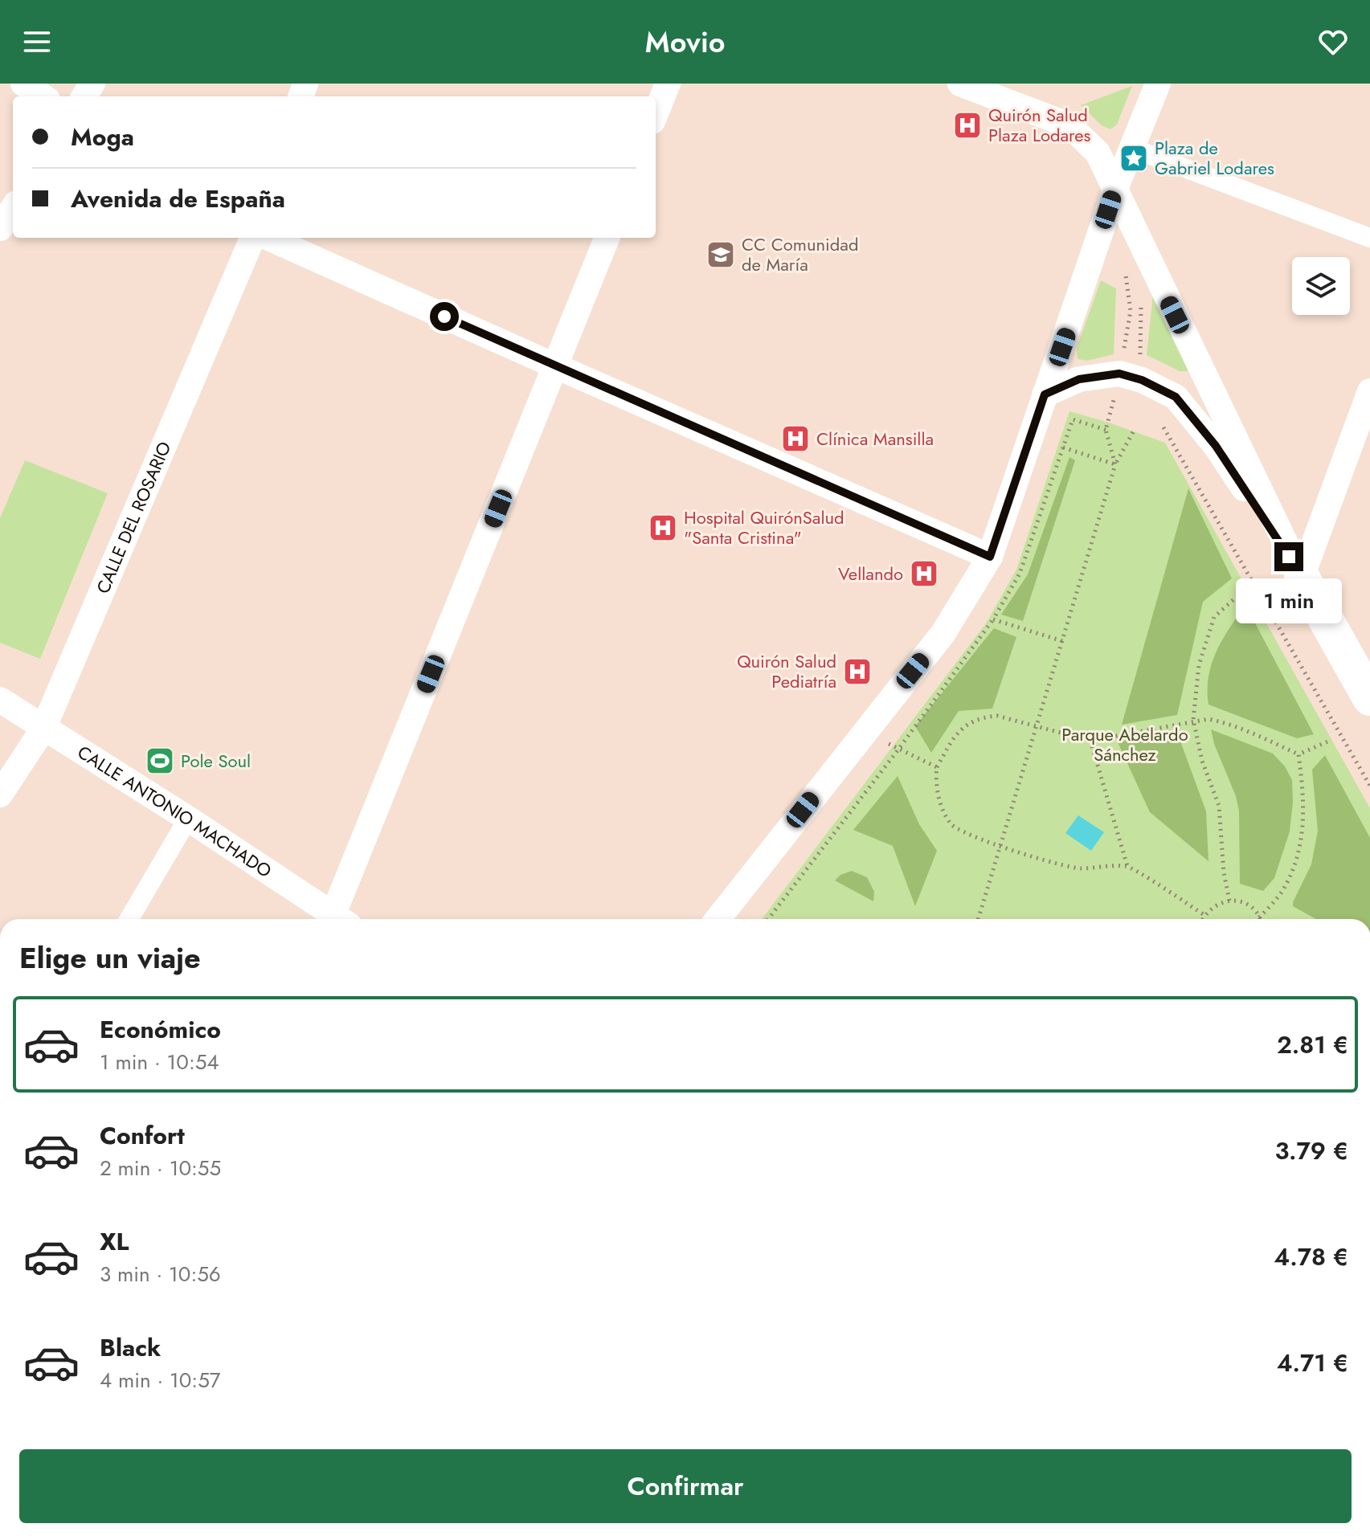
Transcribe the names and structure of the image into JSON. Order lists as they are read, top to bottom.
{
  "streets": {
    "street": ["CALLE DEL ROSARIO", "CALLE ANTONIO MACHADO"]
  },
  "crossings": [
    ["CALLE DEL ROSARIO", "CALLE ANTONIO MACHADO"]
  ],
  "parks": ["Parque Abelardo Sánchez"],
  "places": {
    "hospital": [
      "Quirón Salud Plaza Lodares",
      "Clínica Mansilla",
      "Hospital QuirónSalud \"Santa Cristina\"",
      "Vellando",
      "Quirón Salud Pediatría"
    ],
    "place": ["Plaza de Gabriel Lodares"],
    "school or university": ["CC Comunidad de María"],
    "sports": ["Pole Soul"]
  },
  "page": {
    "header": "Movio",
    "banner": ["Moga", "Avenida de España"],
    "bubble": "1 min",
    "heading": "Elige un viaje",
    "list": [
      {
        "name": "Económico",
        "note": "1 min · 10:54",
        "value": "2.81 €"
      },
      {
        "name": "Confort",
        "note": "2 min · 10:55",
        "value": "3.79 €"
      },
      {
        "name": "XL",
        "note": "3 min · 10:56",
        "value": "4.78 €"
      },
      {
        "name": "Black",
        "note": "4 min · 10:57",
        "value": "4.71 €"
      }
    ],
    "buttons": "Confirmar"
  }
}
